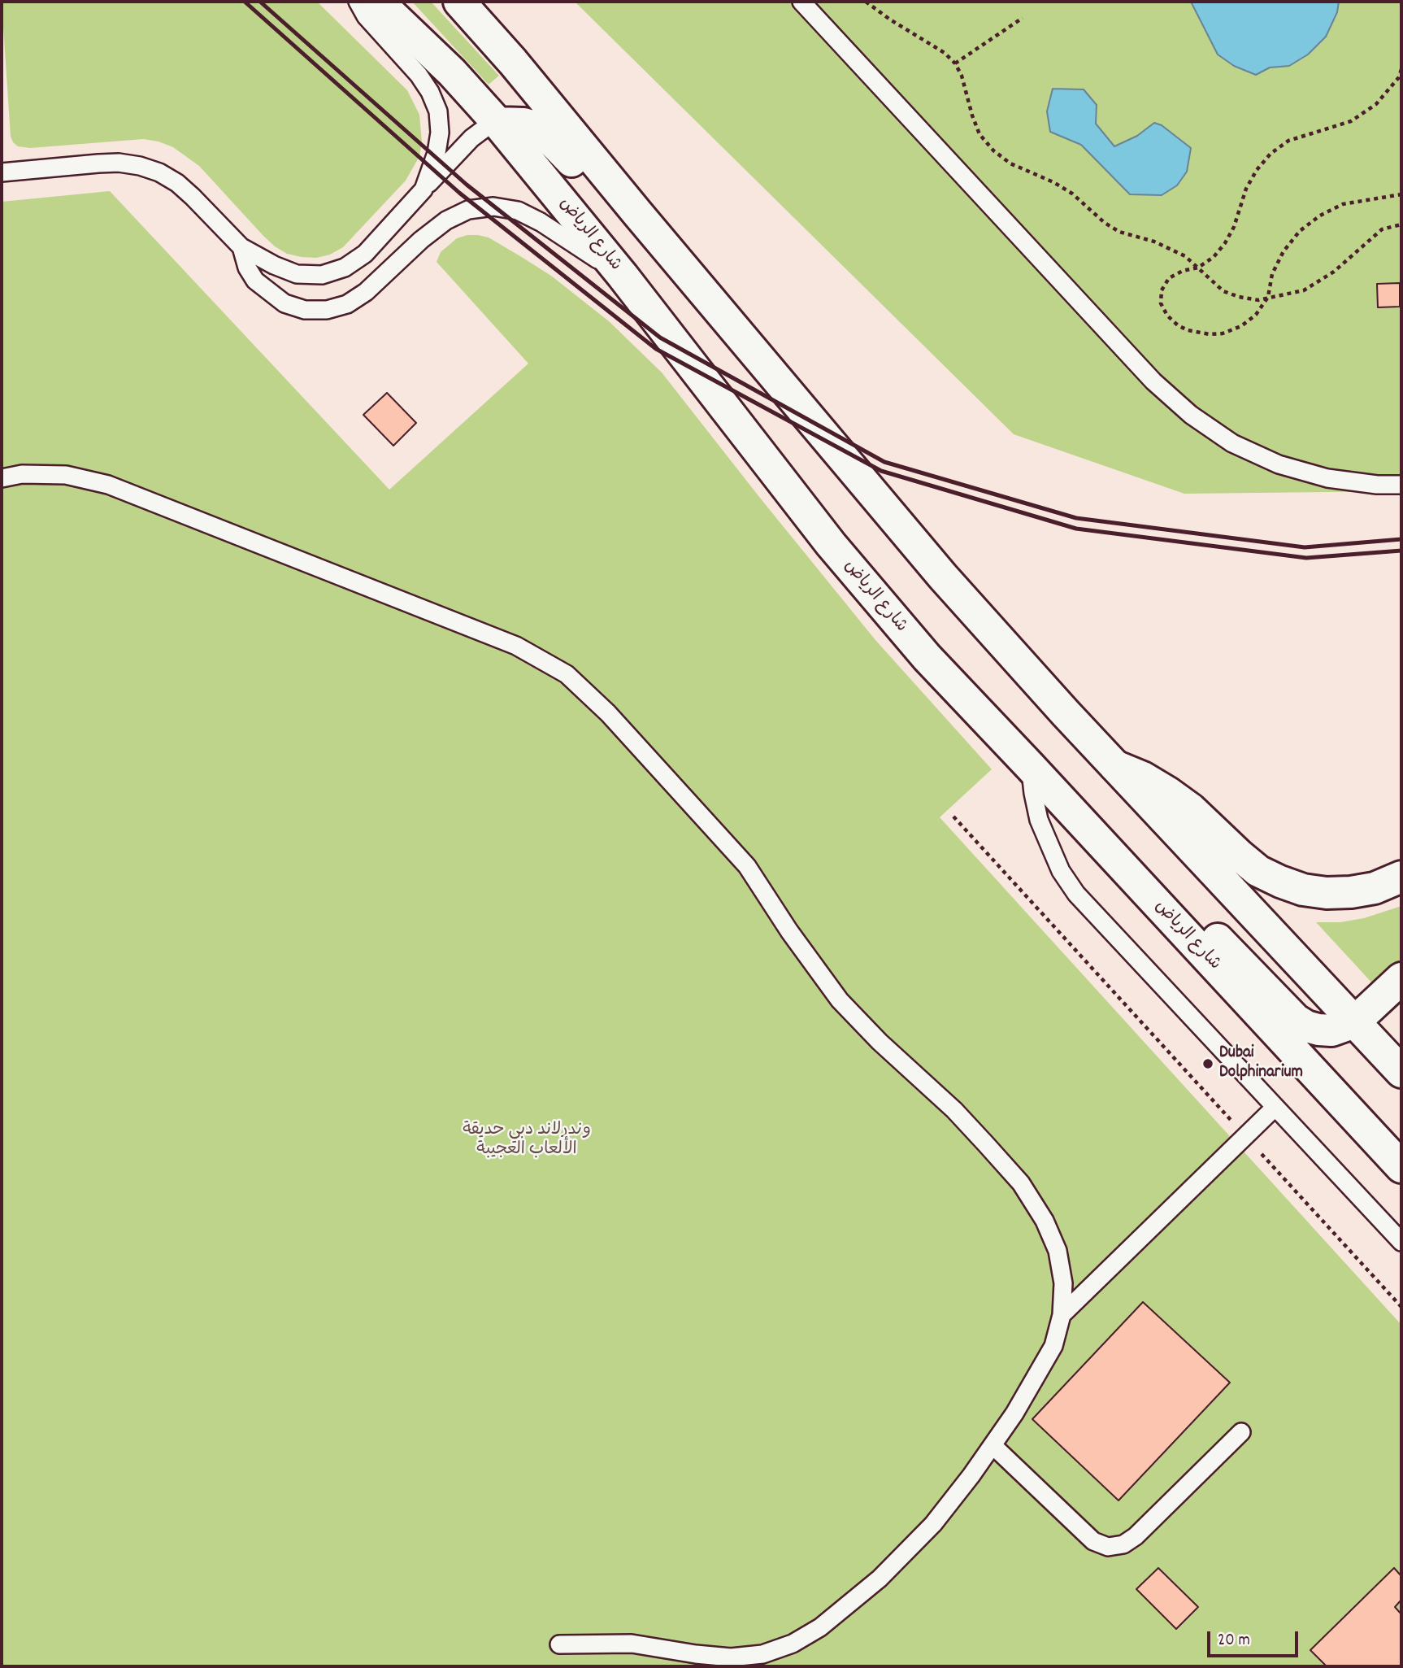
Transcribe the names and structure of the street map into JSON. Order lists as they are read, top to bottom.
{
  "streets": {
    "main road": ["شارع الرياض"]
  },
  "parks": ["وندرلاند دبي حديقة الألعاب العجيبة"],
  "places": ["Dubai Dolphinarium"],
  "scale_bar": "20 m"
}
